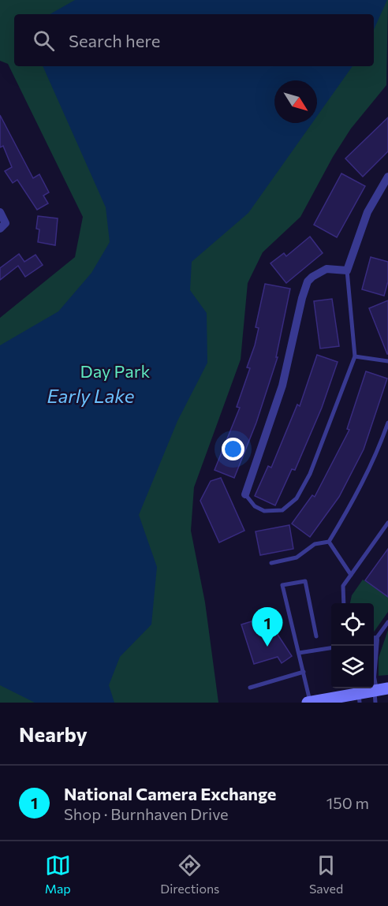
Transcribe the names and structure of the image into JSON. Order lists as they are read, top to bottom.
{
  "water": ["Early Lake"],
  "parks": ["Day Park"],
  "north": "bottom right",
  "page": {
    "search": "Search here",
    "pins": "1",
    "heading": "Nearby",
    "list": [
      {
        "mark": "1",
        "name": "National Camera Exchange",
        "note": "Shop · Burnhaven Drive",
        "value": "150 m"
      }
    ],
    "nav": ["Map", "Directions", "Saved"]
  }
}
